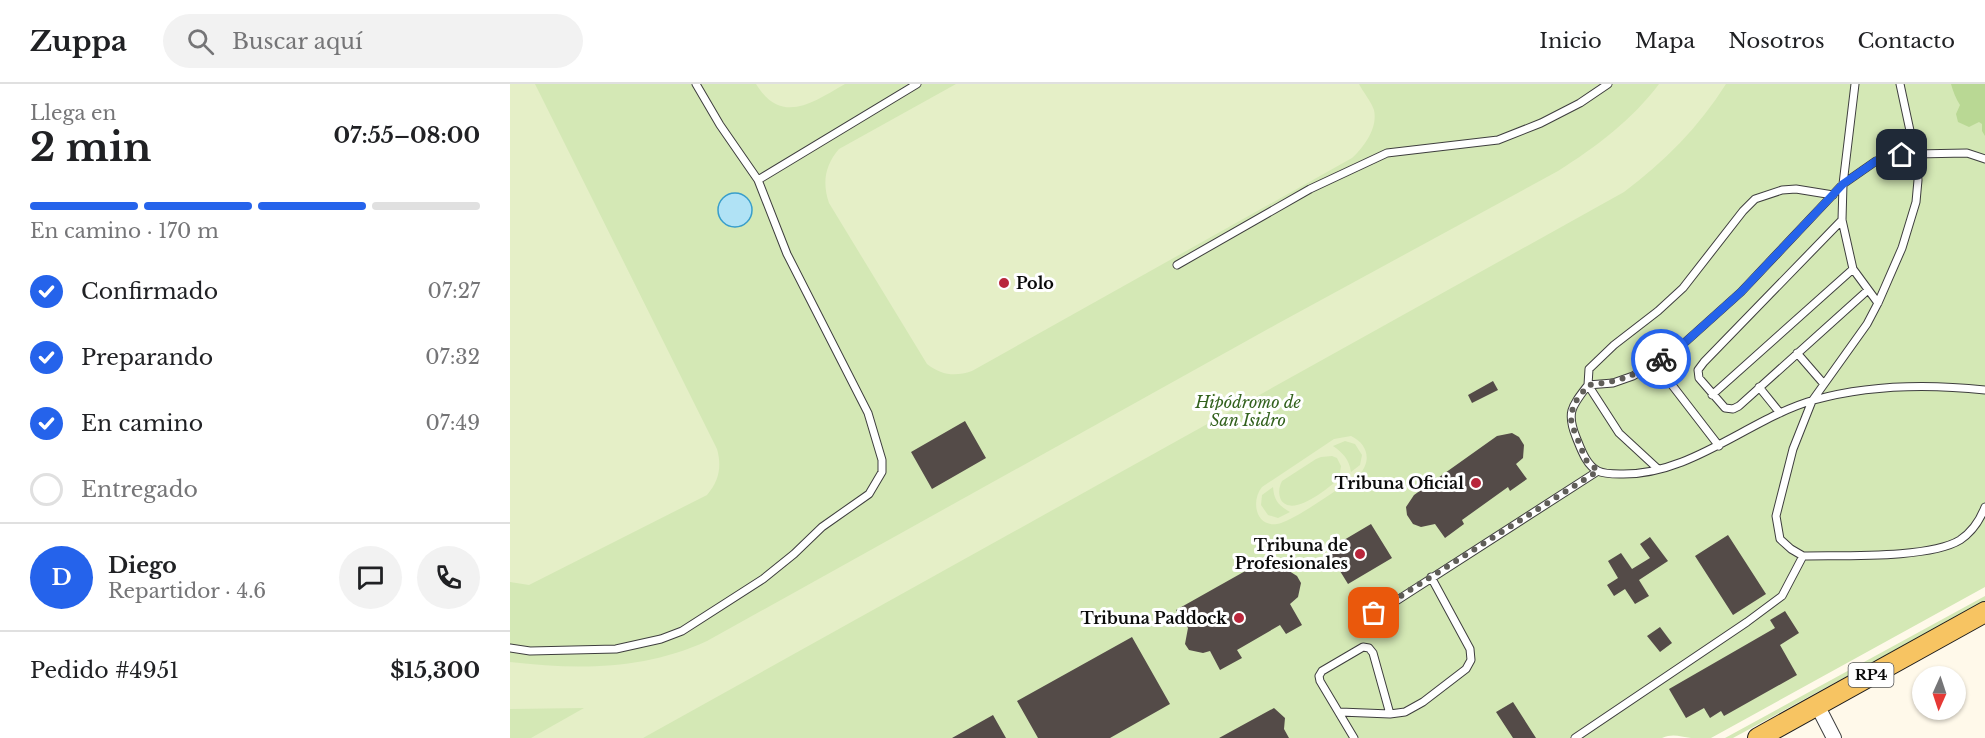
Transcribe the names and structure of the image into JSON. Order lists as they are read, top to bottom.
{
  "streets": {
    "main road": ["RP4"]
  },
  "parks": ["Hipódromo de San Isidro"],
  "places": [
    "Polo",
    "Tribuna Oficial",
    "Tribuna de Profesionales",
    "Tribuna Paddock"
  ],
  "north": "bottom",
  "page": {
    "header": "Zuppa",
    "search": "Buscar aquí",
    "nav": [
      "Inicio",
      "Mapa",
      "Nosotros",
      "Contacto"
    ],
    "heading": ["2 min", "Llega en", "07:55–08:00"],
    "panel": [
      "Diego",
      "Repartidor · 4.6",
      "Pedido #4951",
      "$15,300"
    ],
    "bar": "En camino · 170 m",
    "list": [
      ["Confirmado", "07:27"],
      ["Preparando", "07:32"],
      ["En camino", "07:49"],
      "Entregado"
    ],
    "round": "D"
  }
}
